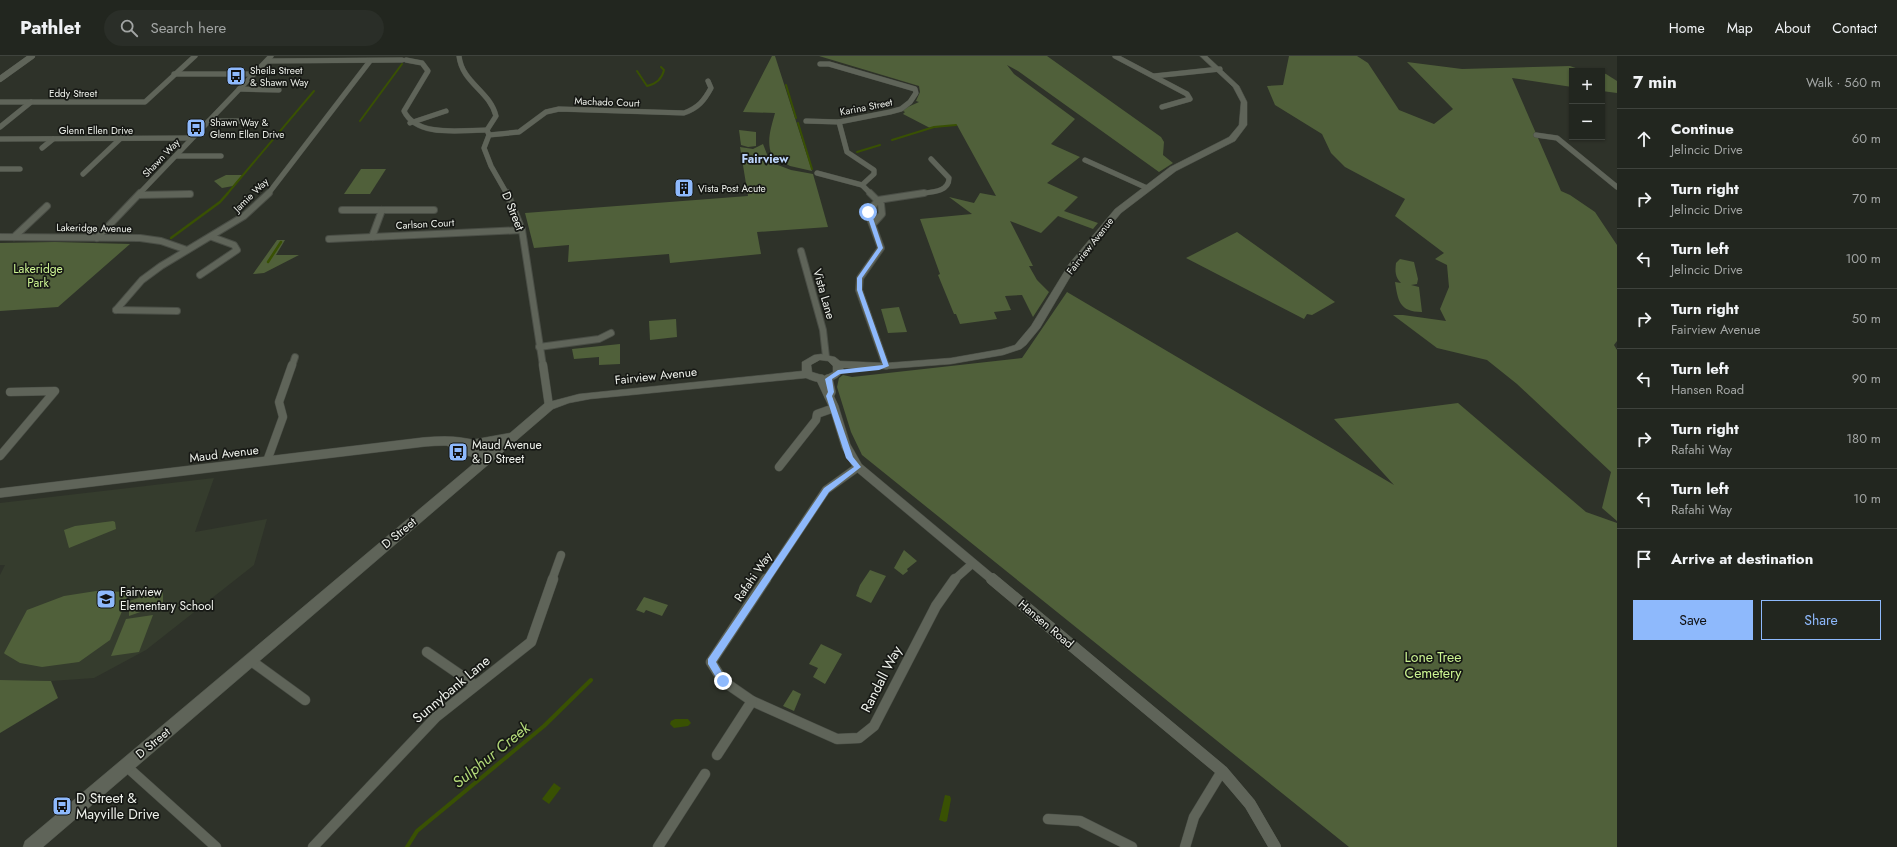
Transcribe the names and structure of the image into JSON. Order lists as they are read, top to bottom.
{
  "streets": {
    "main road": ["D Street", "Fairview Avenue"],
    "street": [
      "Eddy Street",
      "Machado Court",
      "Karina Street",
      "Glenn Ellen Drive",
      "Shawn Way",
      "Jamie Way",
      "Carlson Court",
      "Lakeridge Avenue",
      "Vista Lane",
      "Maud Avenue",
      "Rafahi Way",
      "Hansen Road",
      "Randall Way",
      "Sunnybank Lane"
    ]
  },
  "crossings": [
    ["Machado Court", "D Street"],
    ["Glenn Ellen Drive", "Shawn Way"],
    ["Shawn Way", "Lakeridge Avenue"],
    ["Jamie Way", "Lakeridge Avenue"],
    ["D Street", "Carlson Court"],
    ["D Street", "Fairview Avenue"],
    ["D Street", "Maud Avenue"],
    ["Rafahi Way", "Hansen Road"],
    ["Rafahi Way", "Randall Way"],
    ["Hansen Road", "Randall Way"]
  ],
  "districts": ["Fairview"],
  "water": ["Sulphur Creek"],
  "parks": ["Lakeridge Park", "Lone Tree Cemetery"],
  "places": {
    "bus stop": [
      "Sheila Street & Shawn Way",
      "Shawn Way & Glenn Ellen Drive",
      "Maud Avenue & D Street",
      "D Street & Mayville Drive"
    ],
    "building": ["Vista Post Acute"],
    "school or university": ["Fairview Elementary School"]
  },
  "page": {
    "header": "Pathlet",
    "search": "Search here",
    "nav": [
      "Home",
      "Map",
      "About",
      "Contact"
    ],
    "heading": ["7 min", "Walk · 560 m"],
    "map_buttons": ["+", "−"],
    "list": [
      ["Continue", "Jelincic Drive", "60 m"],
      ["Turn right", "Jelincic Drive", "70 m"],
      ["Turn left", "Jelincic Drive", "100 m"],
      ["Turn right", "Fairview Avenue", "50 m"],
      ["Turn left", "Hansen Road", "90 m"],
      ["Turn right", "Rafahi Way", "180 m"],
      ["Turn left", "Rafahi Way", "10 m"],
      "Arrive at destination"
    ],
    "buttons": ["Save", "Share"]
  }
}
